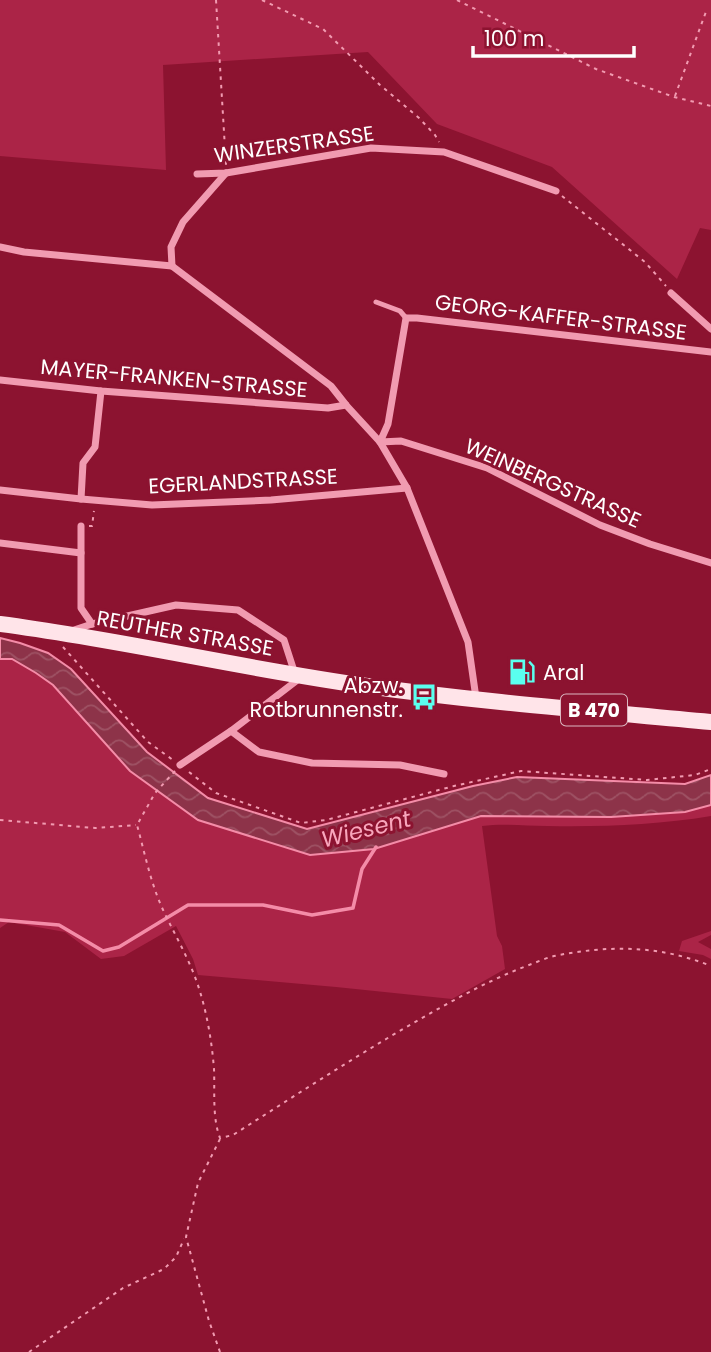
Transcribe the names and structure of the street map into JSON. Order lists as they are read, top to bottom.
{
  "streets": {
    "main road": ["REUTHER STRASSE", "B 470"],
    "street": [
      "WINZERSTRASSE",
      "GEORG-KAFFER-STRASSE",
      "MAYER-FRANKEN-STRASSE",
      "EGERLANDSTRASSE",
      "WEINBERGSTRASSE"
    ]
  },
  "crossings": [
    ["GEORG-KAFFER-STRASSE", "WEINBERGSTRASSE"]
  ],
  "water": ["Wiesent"],
  "places": {
    "fuel station": ["Aral"],
    "bus stop": ["Abzw. Rotbrunnenstr."]
  },
  "scale_bar": "100 m"
}
